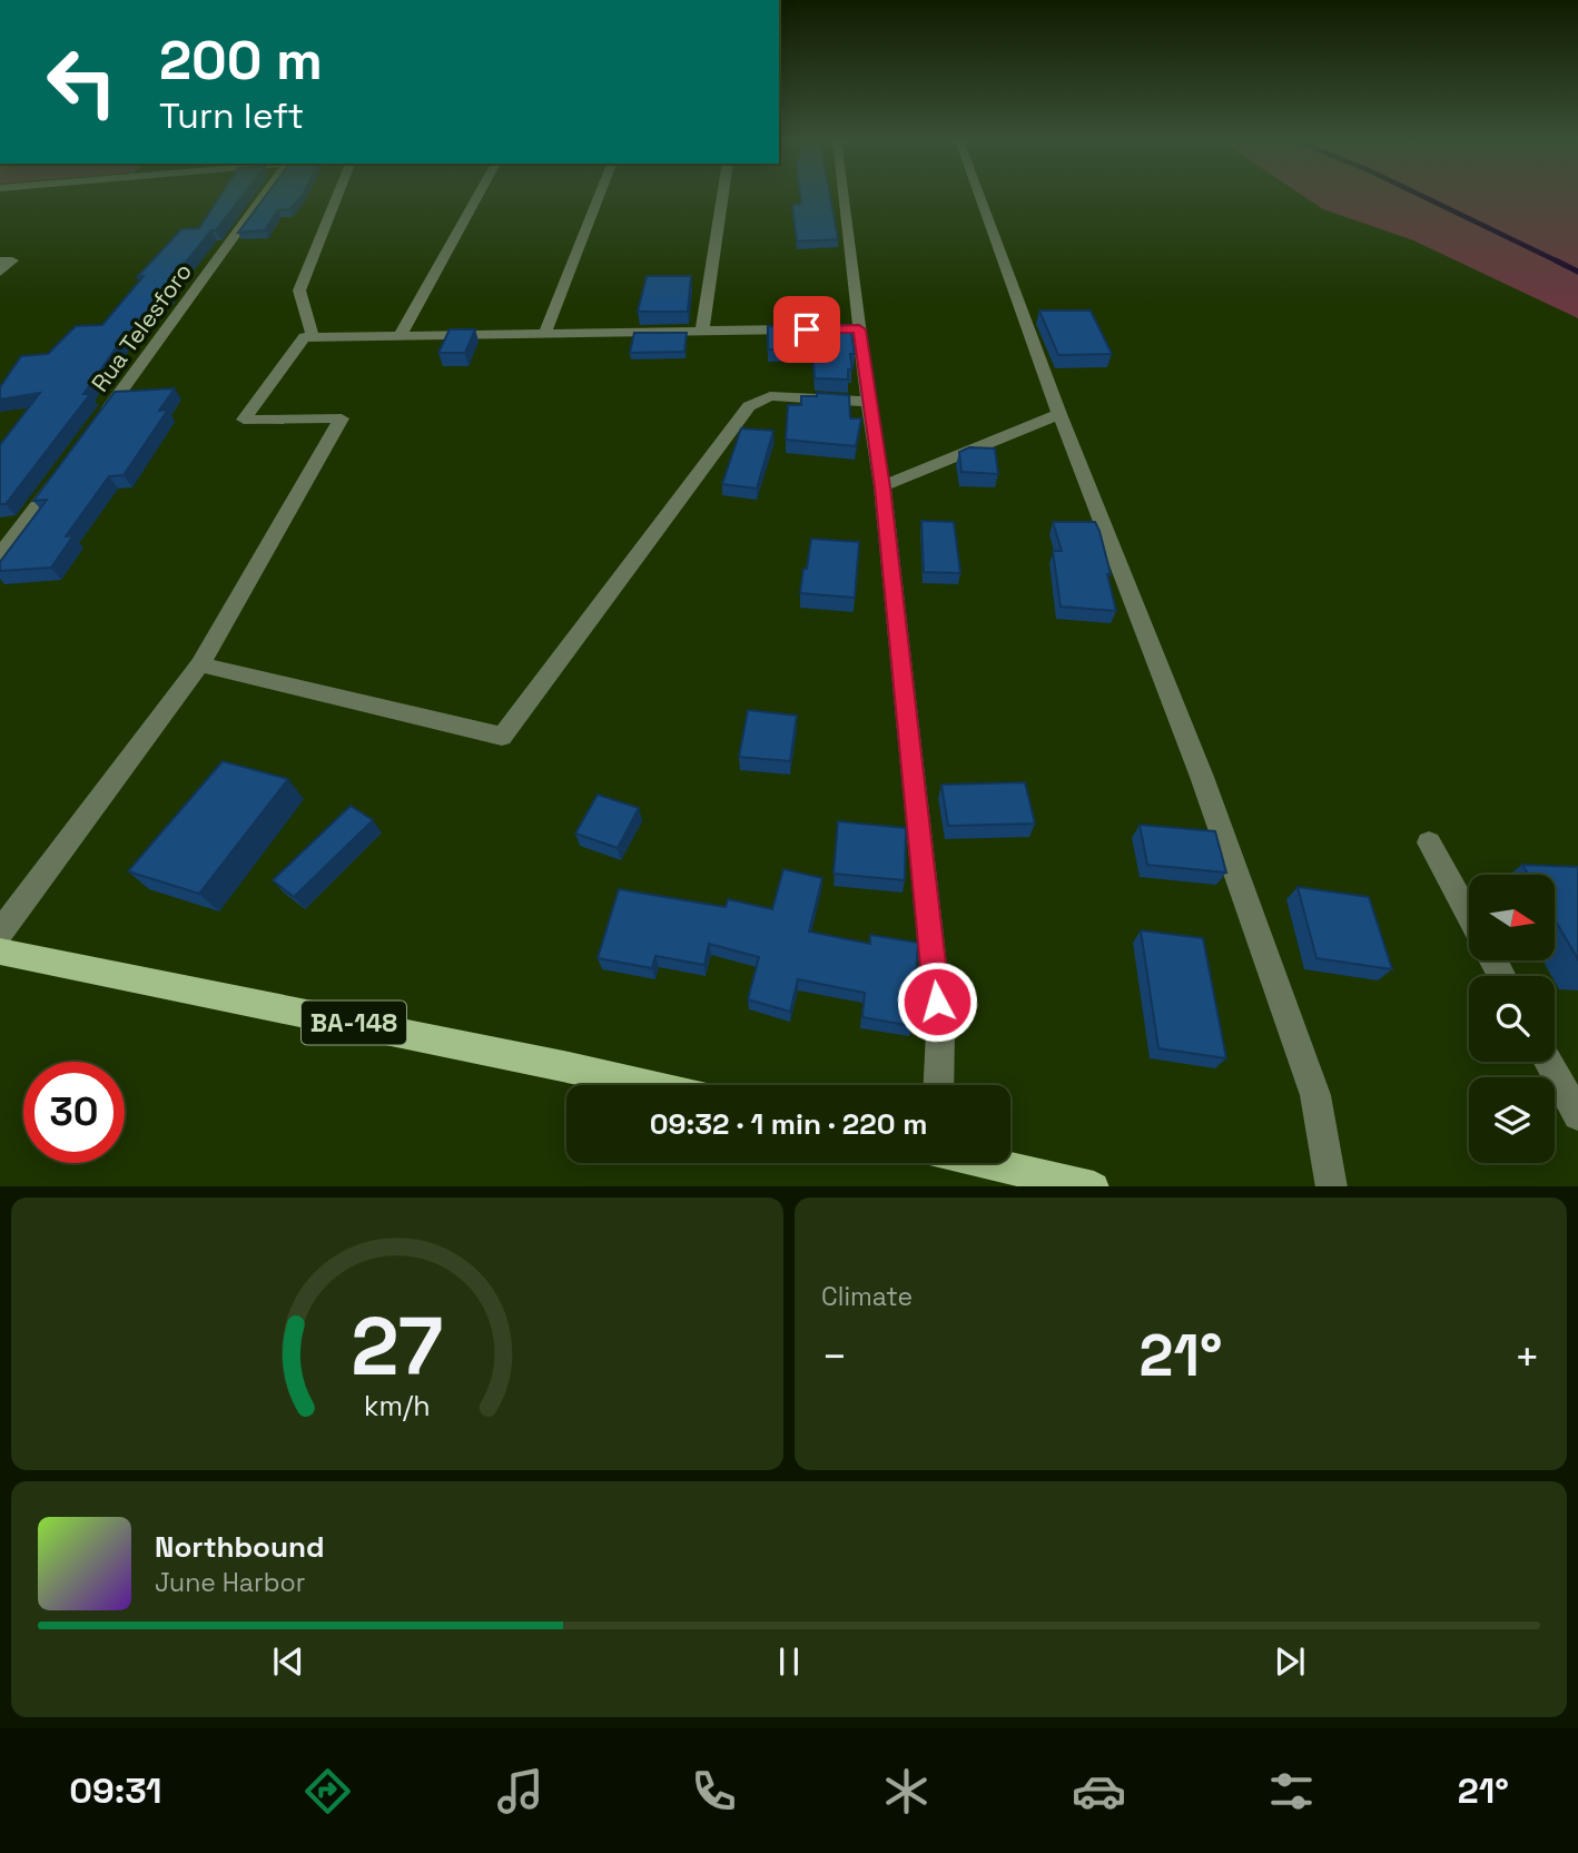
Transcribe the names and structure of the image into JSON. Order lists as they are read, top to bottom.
{
  "streets": {
    "main road": ["BA-148"],
    "street": ["Rua Telesforo"]
  },
  "north": "right",
  "page": {
    "turn": ["200 m", "Turn left"],
    "limit": "30",
    "trip": "09:32 · 1 min · 220 m",
    "tile": "Climate",
    "heat": ["−", "21°", "+"],
    "song": ["Northbound", "June Harbor"],
    "tabs": ["09:31", "21°"],
    "gauge": ["27", "km/h"]
  }
}
